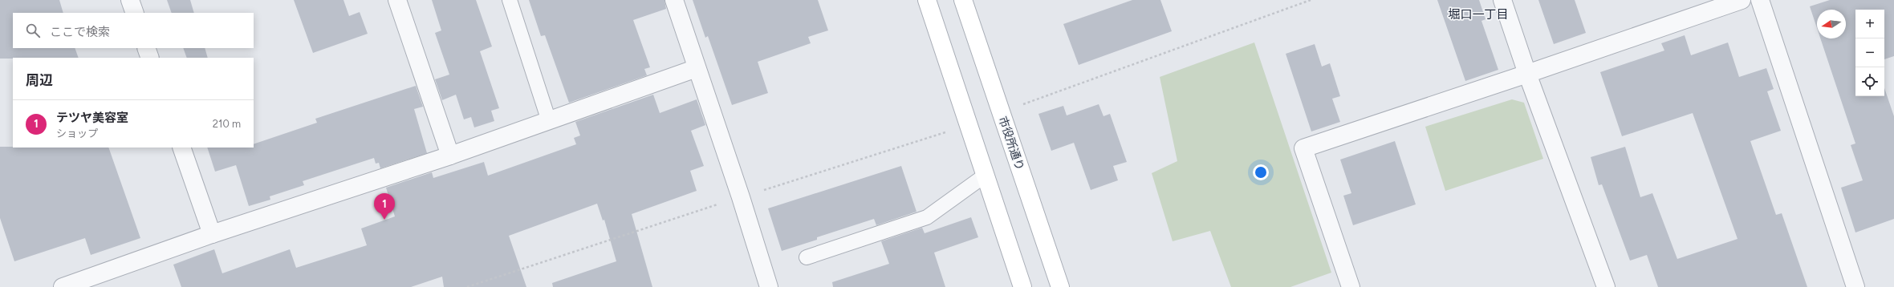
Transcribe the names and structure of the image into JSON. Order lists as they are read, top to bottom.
{
  "streets": {
    "street": ["市役所通り"]
  },
  "districts": ["堀口一丁目"],
  "north": "left",
  "page": {
    "map_buttons": ["+", "−"],
    "search": "ここで検索",
    "heading": "周辺",
    "list": [
      {
        "mark": "1",
        "name": "テツヤ美容室",
        "note": "ショップ",
        "value": "210 m"
      }
    ],
    "pins": "1"
  }
}
